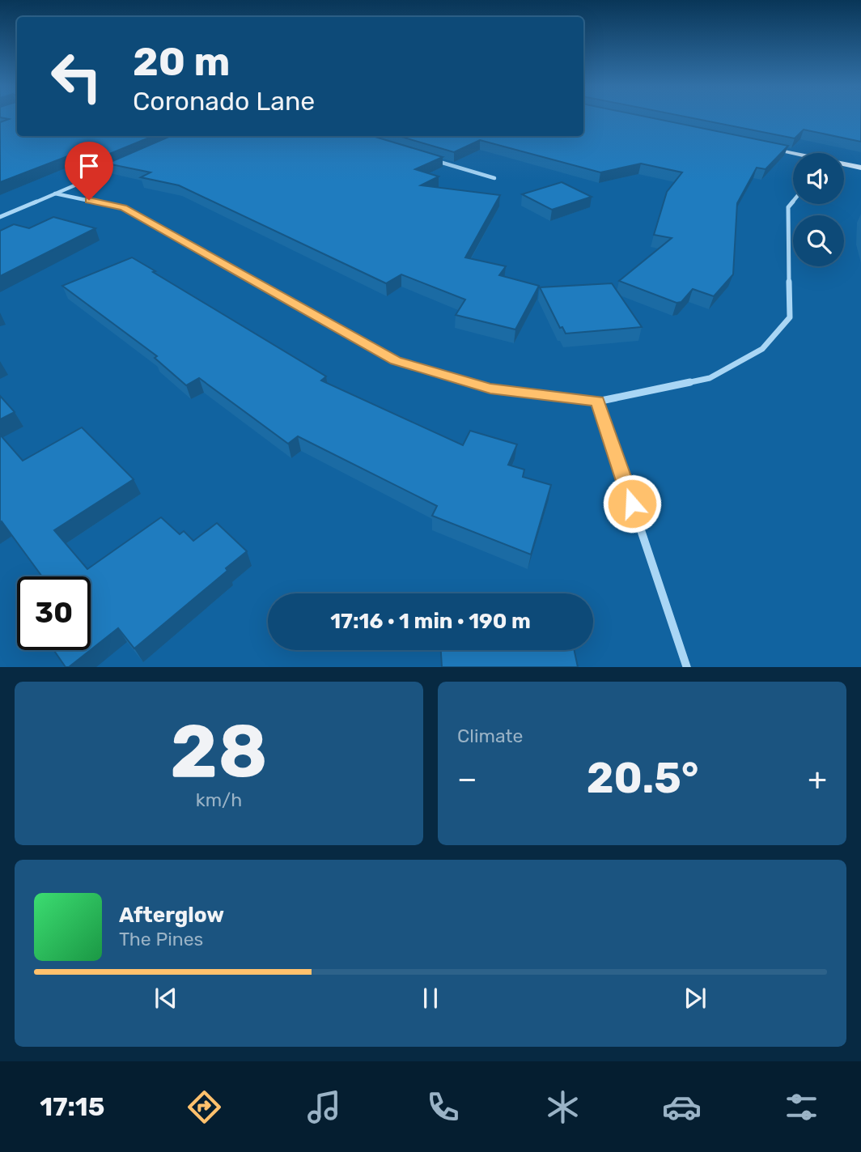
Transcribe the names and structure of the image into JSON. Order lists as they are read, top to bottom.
{
  "page": {
    "turn": ["20 m", "Coronado Lane"],
    "limit": "30",
    "trip": "17:16 · 1 min · 190 m",
    "tile": [
      ["28", "km/h"],
      "Climate"
    ],
    "heat": ["−", "20.5°", "+"],
    "song": ["Afterglow", "The Pines"],
    "tabs": "17:15"
  }
}
